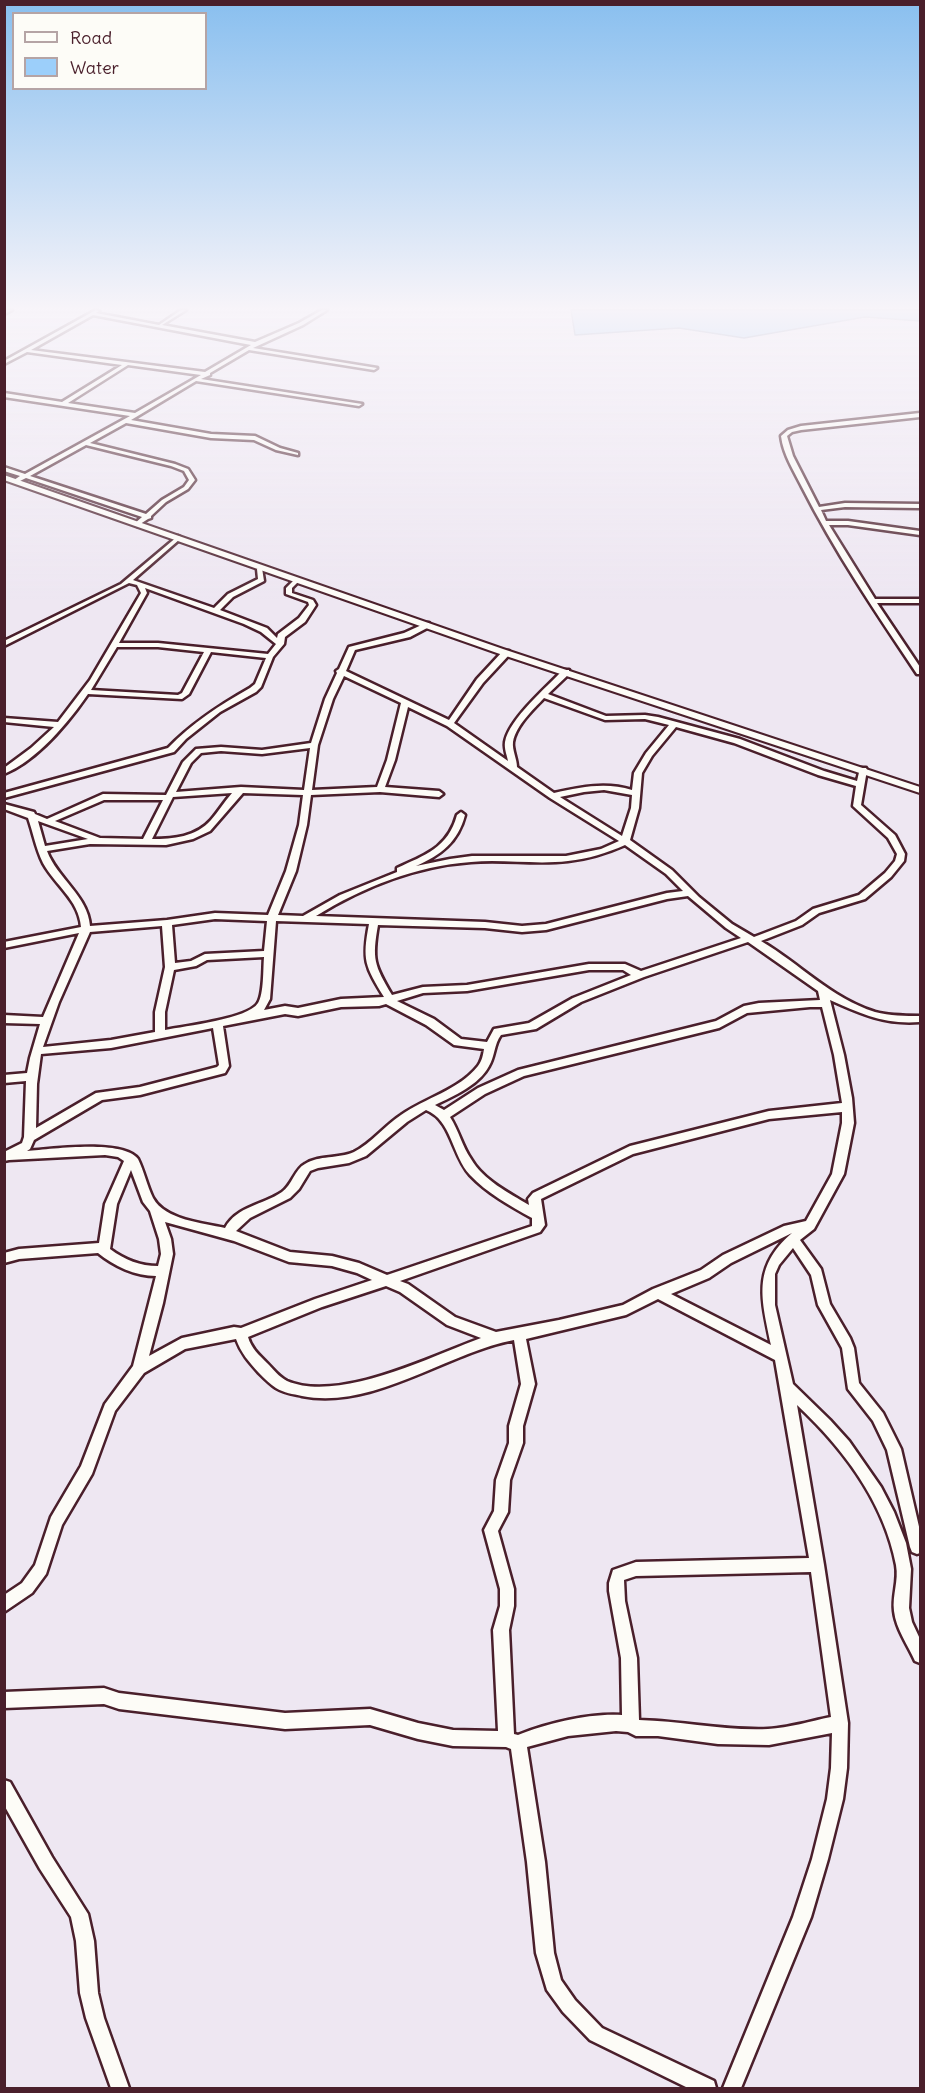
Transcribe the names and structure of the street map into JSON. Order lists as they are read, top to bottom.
{
  "legend": ["Road", "Water"]
}
